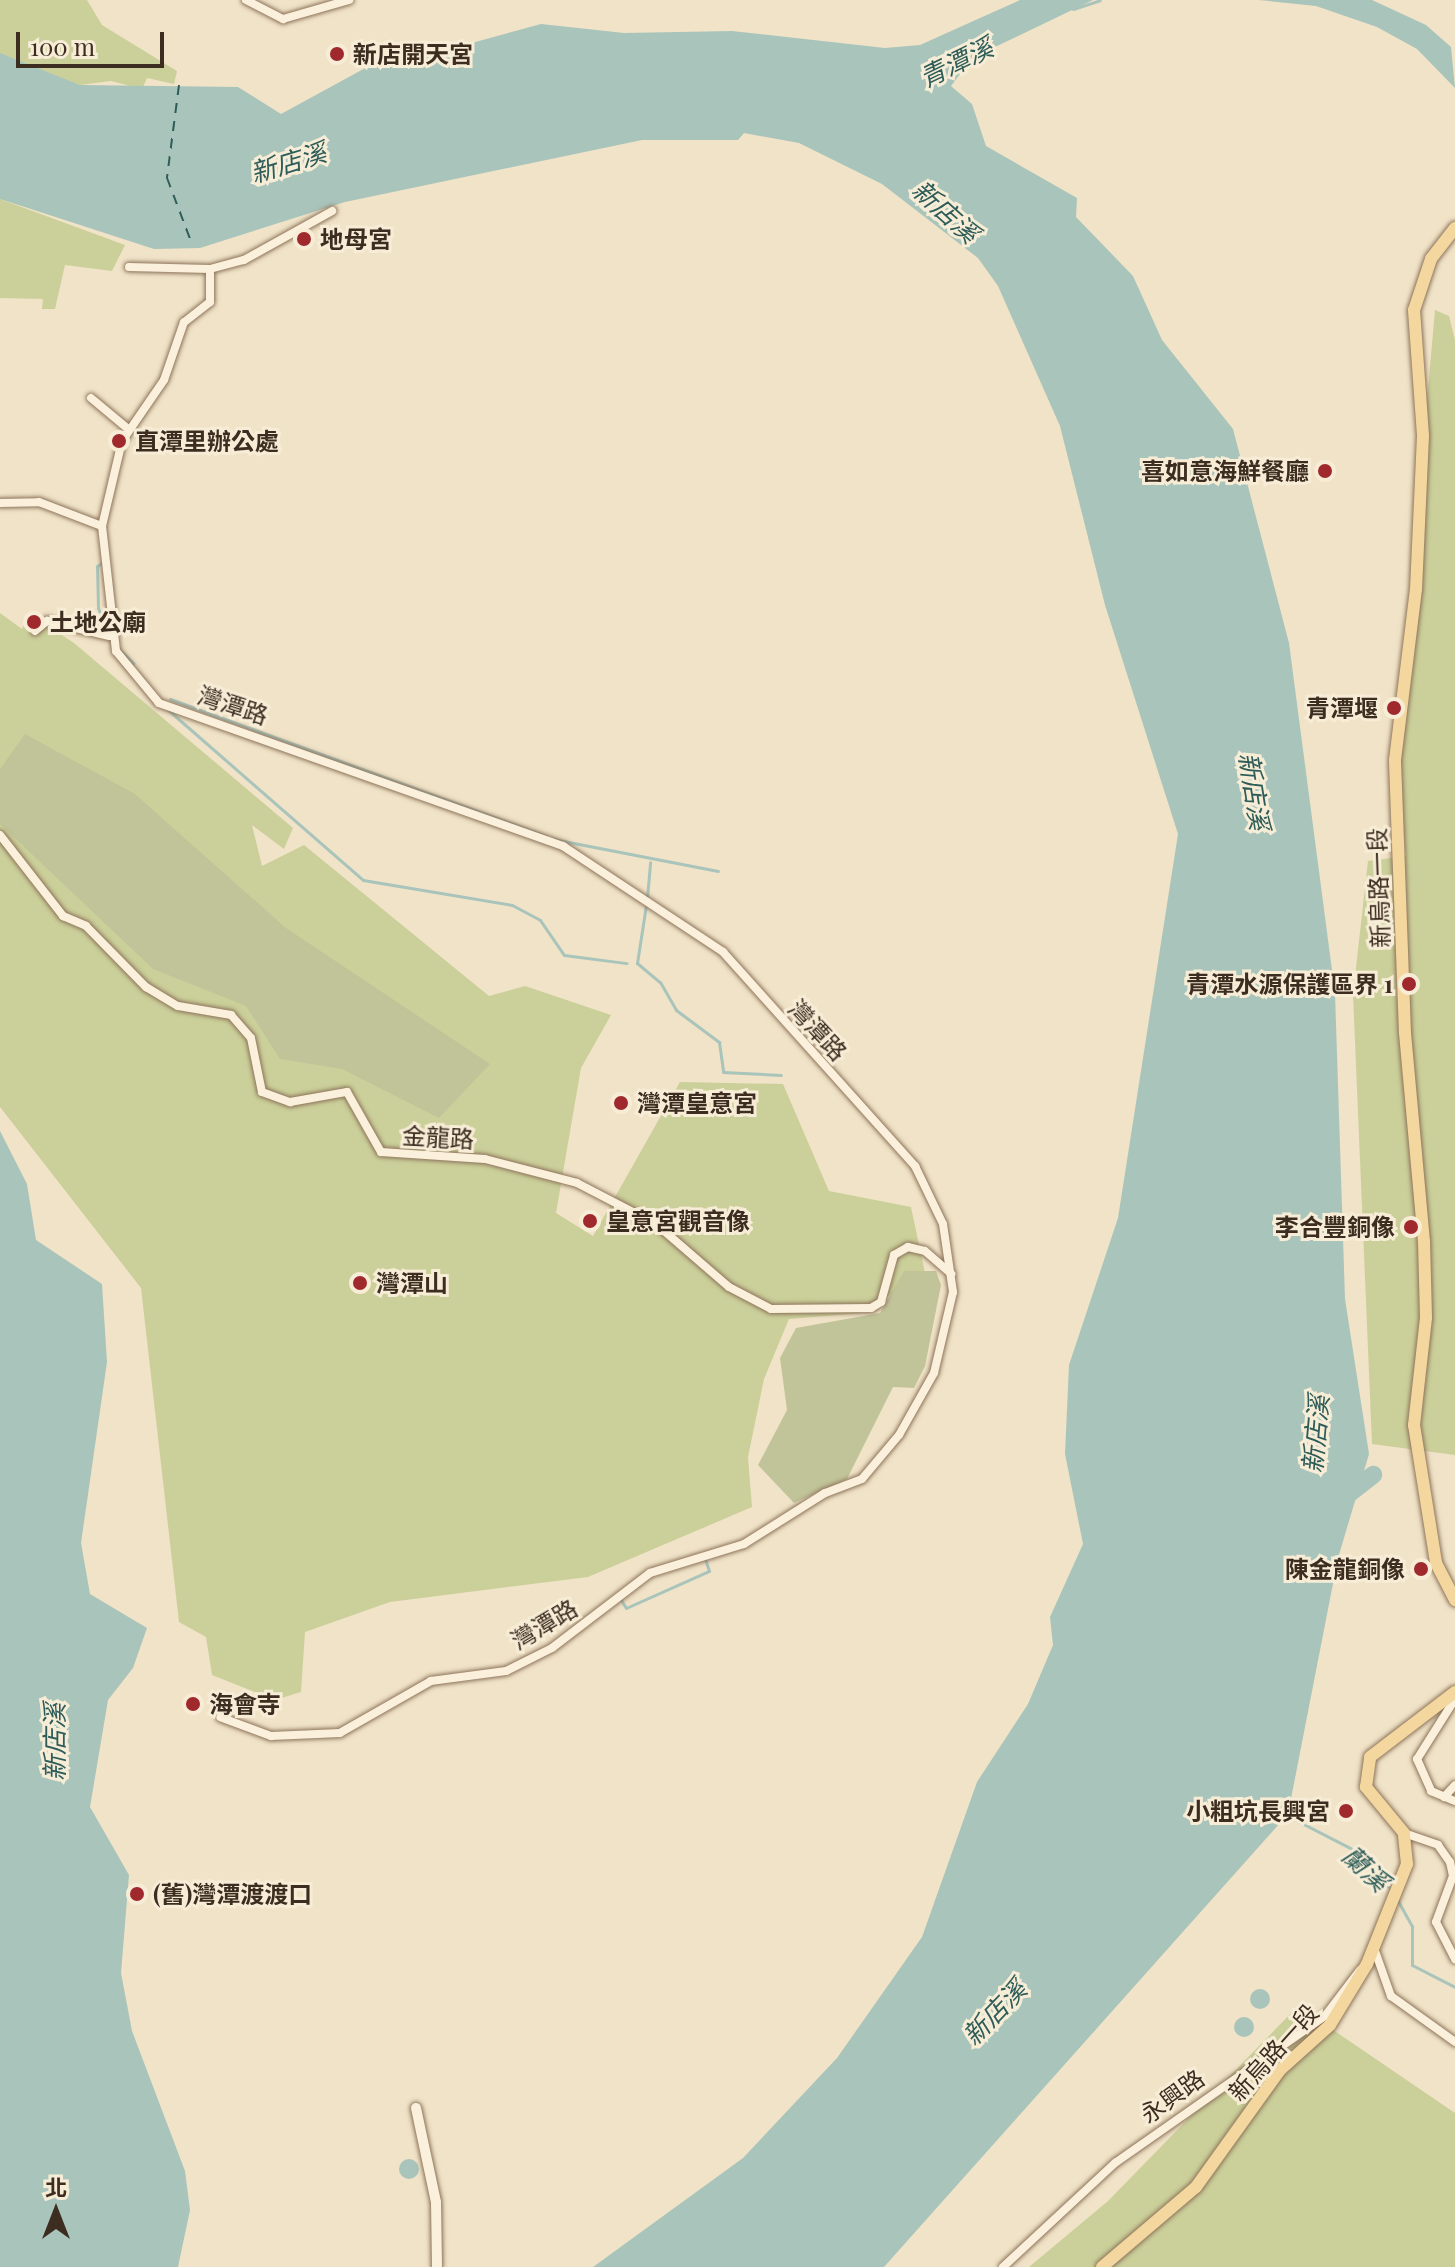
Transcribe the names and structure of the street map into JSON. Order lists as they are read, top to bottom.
{
  "streets": {
    "main road": ["新烏路一段"],
    "street": ["灣潭路", "金龍路", "永興路"]
  },
  "crossings": [
    ["灣潭路", "金龍路"],
    ["新烏路一段", "永興路"]
  ],
  "water": ["青潭溪", "新店溪", "蘭溪"],
  "places": [
    "新店開天宮",
    "地母宮",
    "直潭里辦公處",
    "喜如意海鮮餐廳",
    "土地公廟",
    "青潭堰",
    "青潭水源保護區界 1",
    "灣潭皇意宮",
    "皇意宮觀音像",
    "李合豐銅像",
    "灣潭山",
    "陳金龍銅像",
    "海會寺",
    "小粗坑長興宮",
    "(舊)灣潭渡渡口"
  ],
  "scale_bar": "100 m",
  "north": "top"
}
